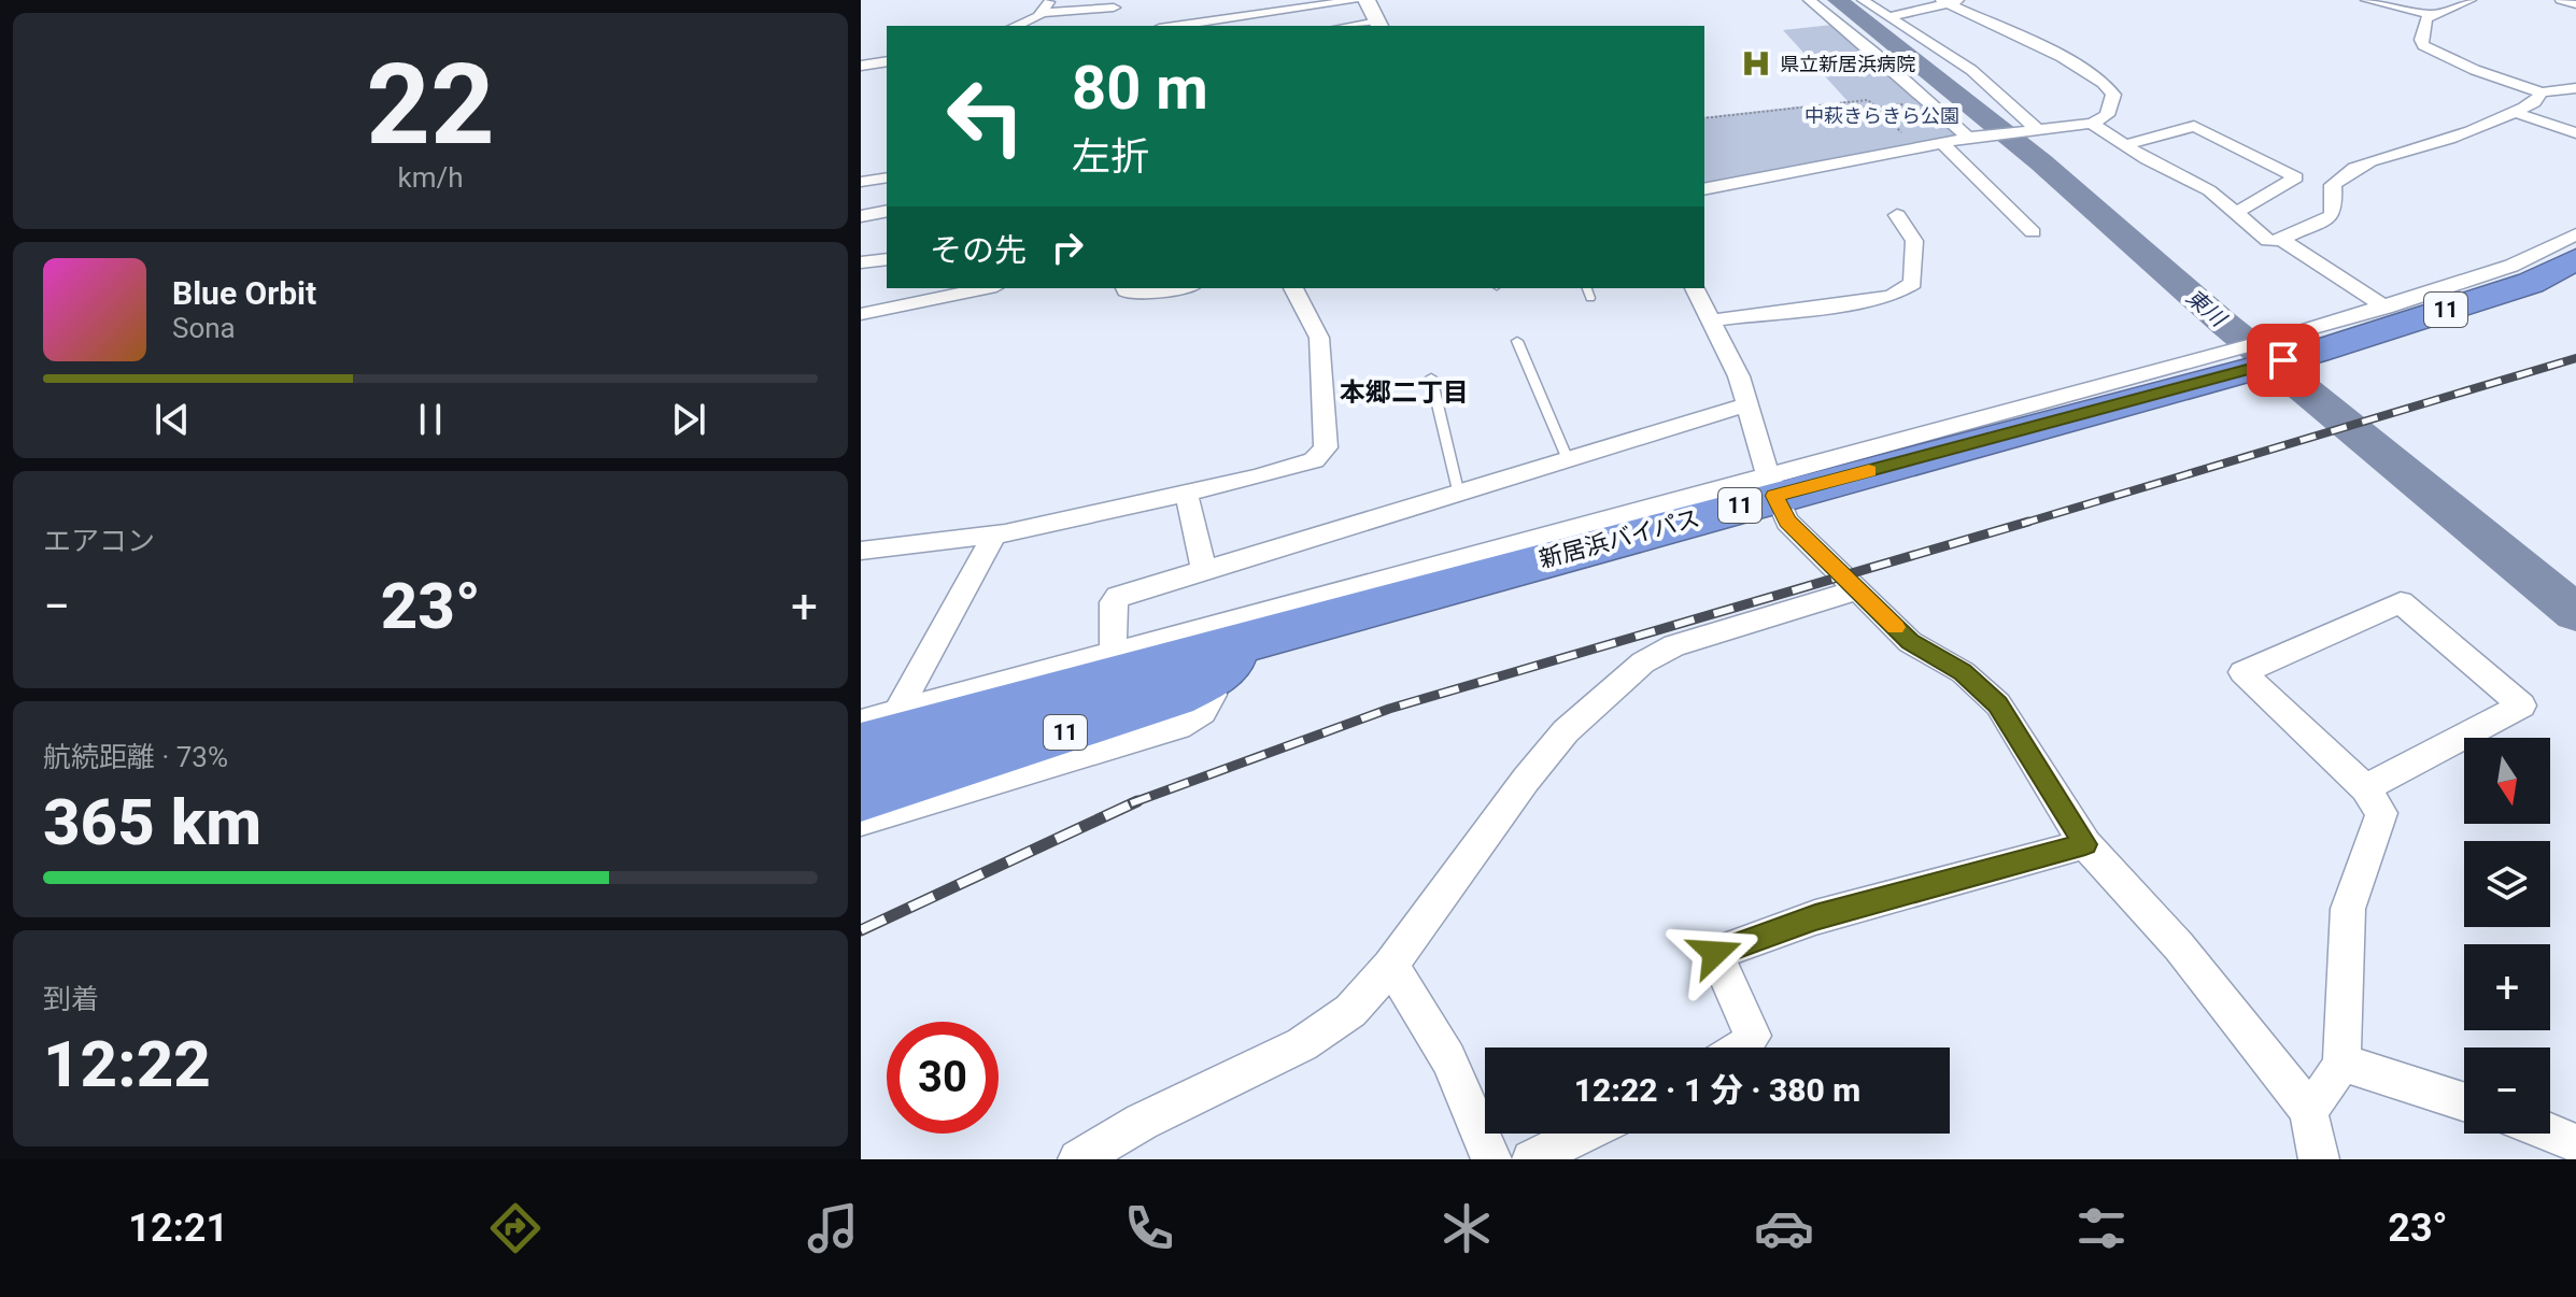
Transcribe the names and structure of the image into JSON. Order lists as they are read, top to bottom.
{
  "streets": {
    "highway": ["11", "新居浜バイパス"]
  },
  "districts": ["本郷二丁目"],
  "water": ["東川"],
  "parks": ["中萩きらきら公園"],
  "places": {
    "hospital": ["県立新居浜病院"]
  },
  "north": "bottom",
  "page": {
    "tile": [
      ["22", "km/h"],
      "エアコン",
      ["航続距離 · 73%", "365 km"],
      ["到着", "12:22"]
    ],
    "turn": ["80 m", "左折"],
    "then": "その先",
    "song": ["Blue Orbit", "Sona"],
    "heat": ["−", "23°", "+"],
    "map_buttons": ["+", "−"],
    "limit": "30",
    "trip": "12:22 · 1 分 · 380 m",
    "tabs": ["12:21", "23°"]
  }
}
